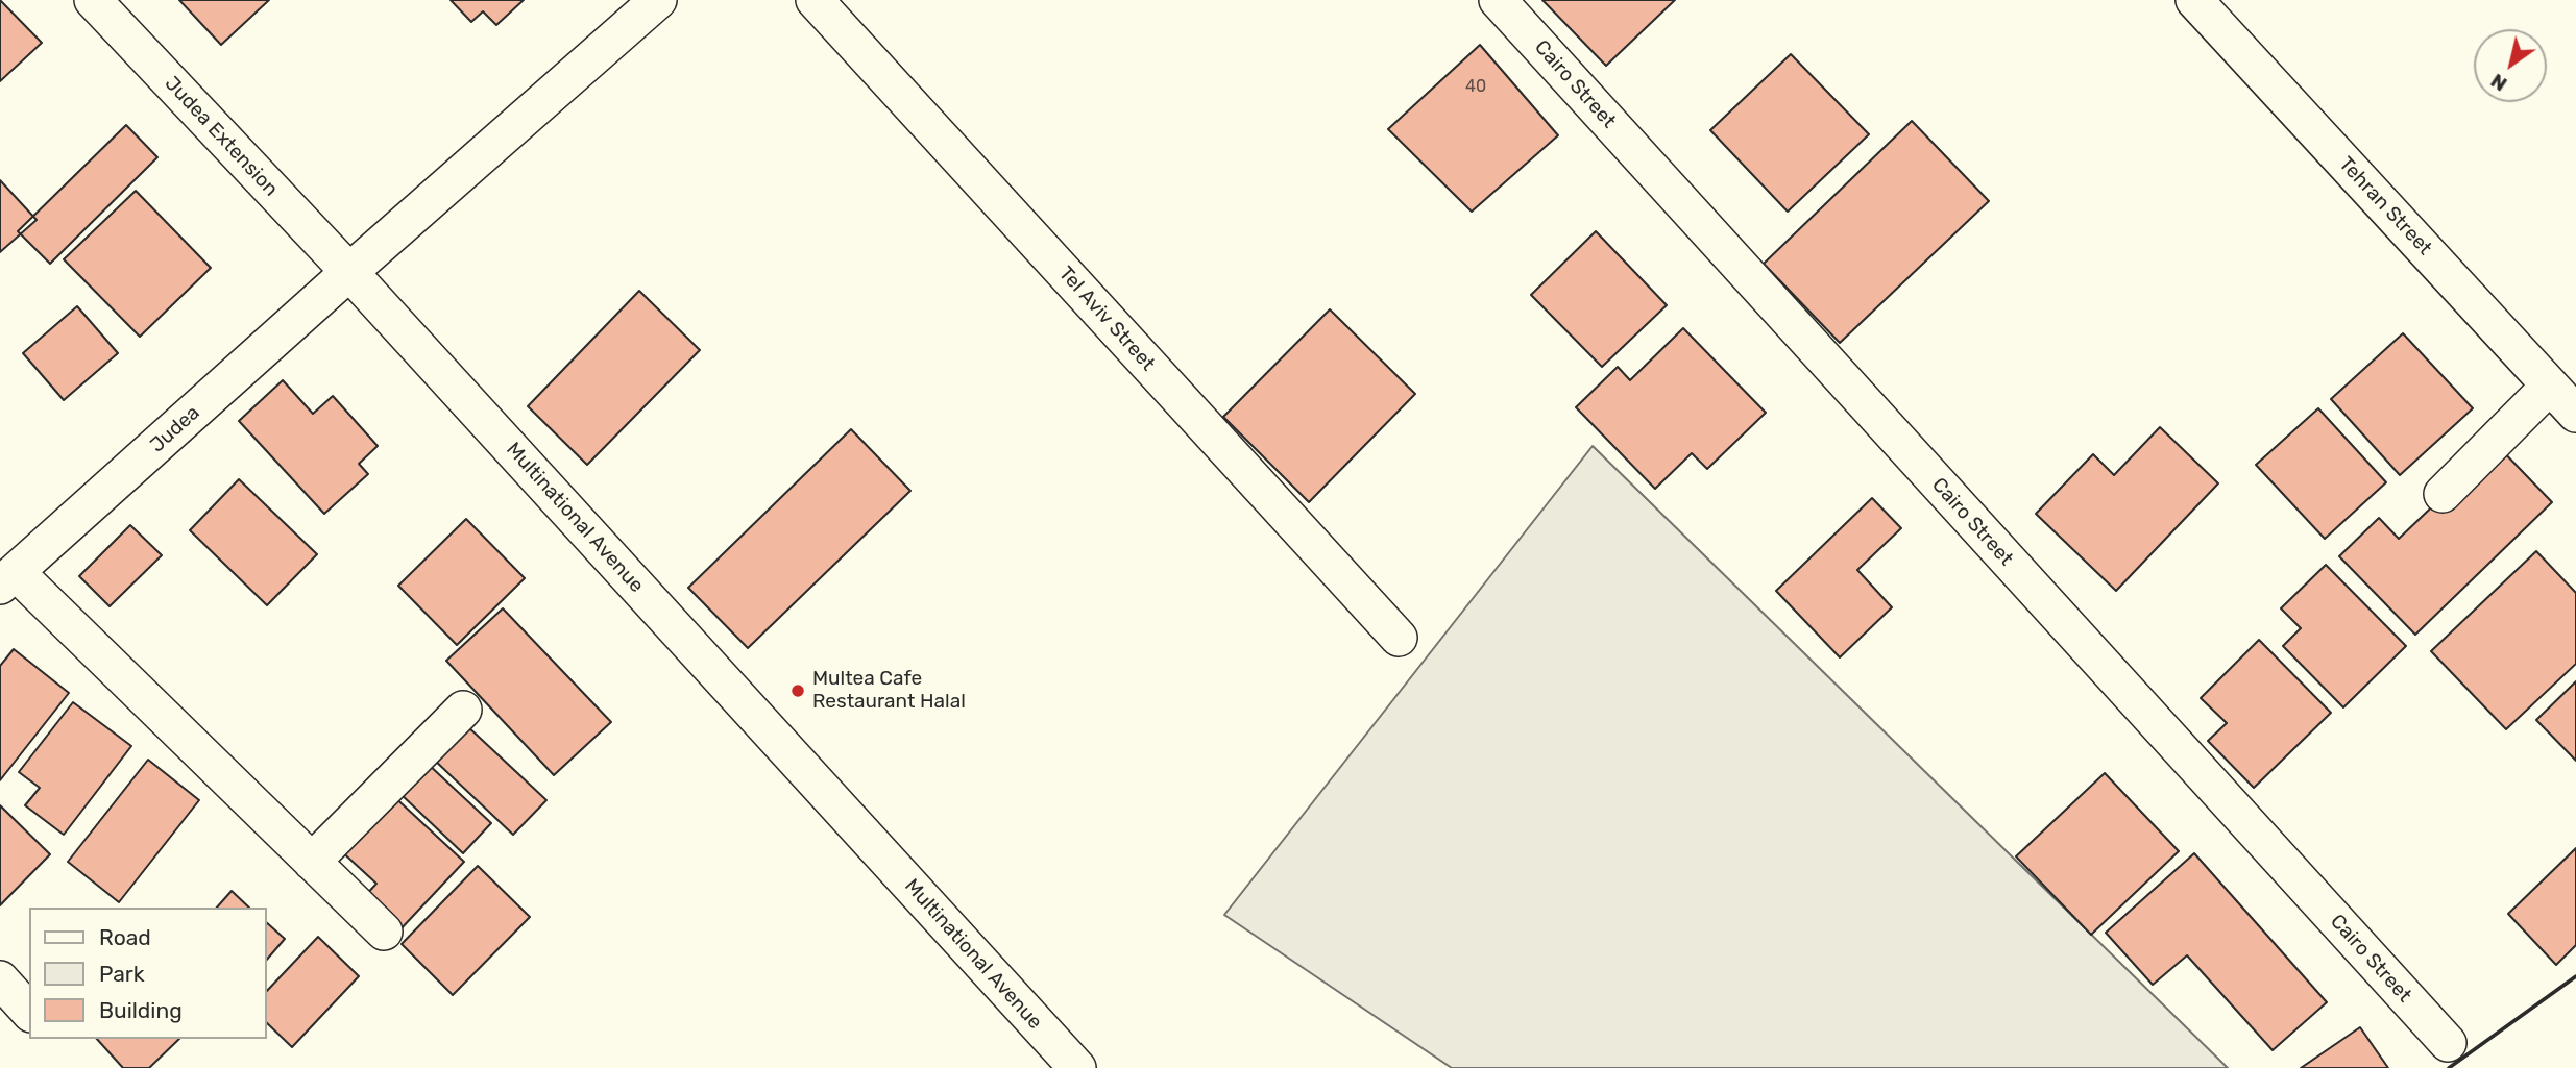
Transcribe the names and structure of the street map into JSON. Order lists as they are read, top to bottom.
{
  "streets": {
    "street": [
      "Cairo Street",
      "Judea Extension",
      "Tehran Street",
      "Tel Aviv Street",
      "Judea",
      "Multinational Avenue"
    ]
  },
  "crossings": [
    ["Judea Extension", "Judea"],
    ["Judea Extension", "Multinational Avenue"],
    ["Judea", "Multinational Avenue"]
  ],
  "places": ["Multea Cafe Restaurant Halal"],
  "house_numbers": ["40"],
  "legend": ["Road", "Park", "Building"],
  "north": "bottom left"
}
